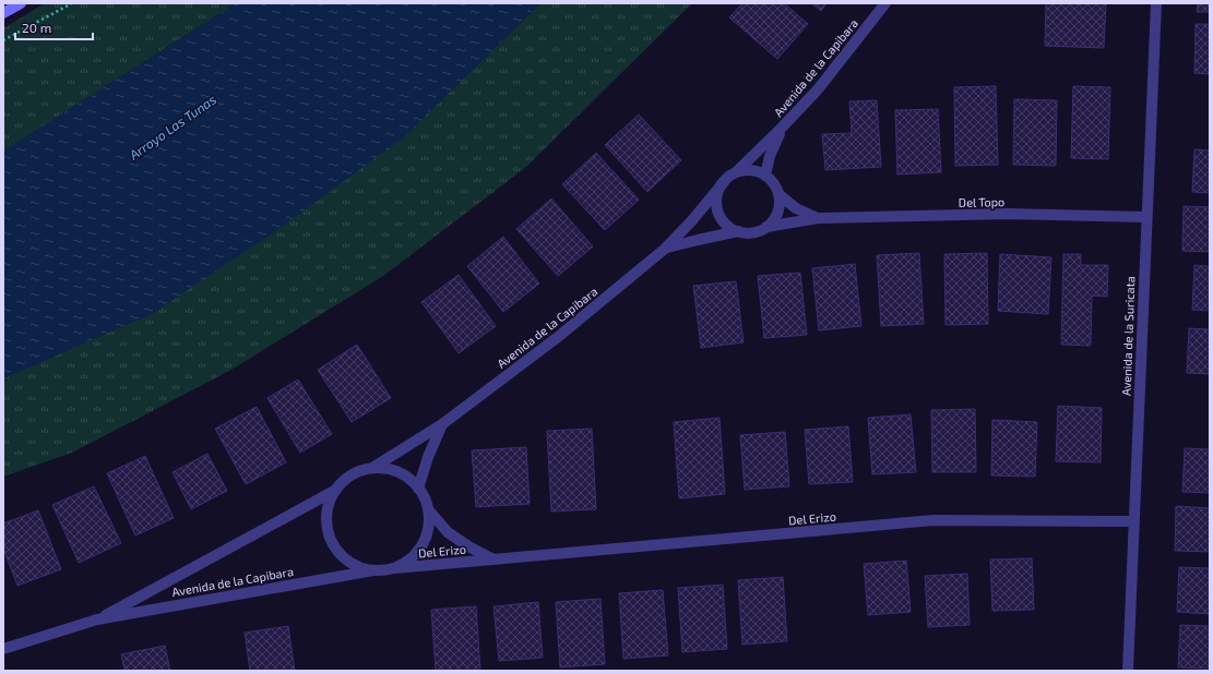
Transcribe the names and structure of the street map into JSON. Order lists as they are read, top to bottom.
{
  "streets": {
    "street": [
      "Avenida de la Capibara",
      "Del Topo",
      "Avenida de la Suricata",
      "Del Erizo"
    ]
  },
  "crossings": [
    ["Avenida de la Capibara", "Del Topo"],
    ["Avenida de la Capibara", "Del Erizo"],
    ["Del Topo", "Avenida de la Suricata"],
    ["Avenida de la Suricata", "Del Erizo"]
  ],
  "water": ["Arroyo Las Tunas"],
  "scale_bar": "20 m"
}
